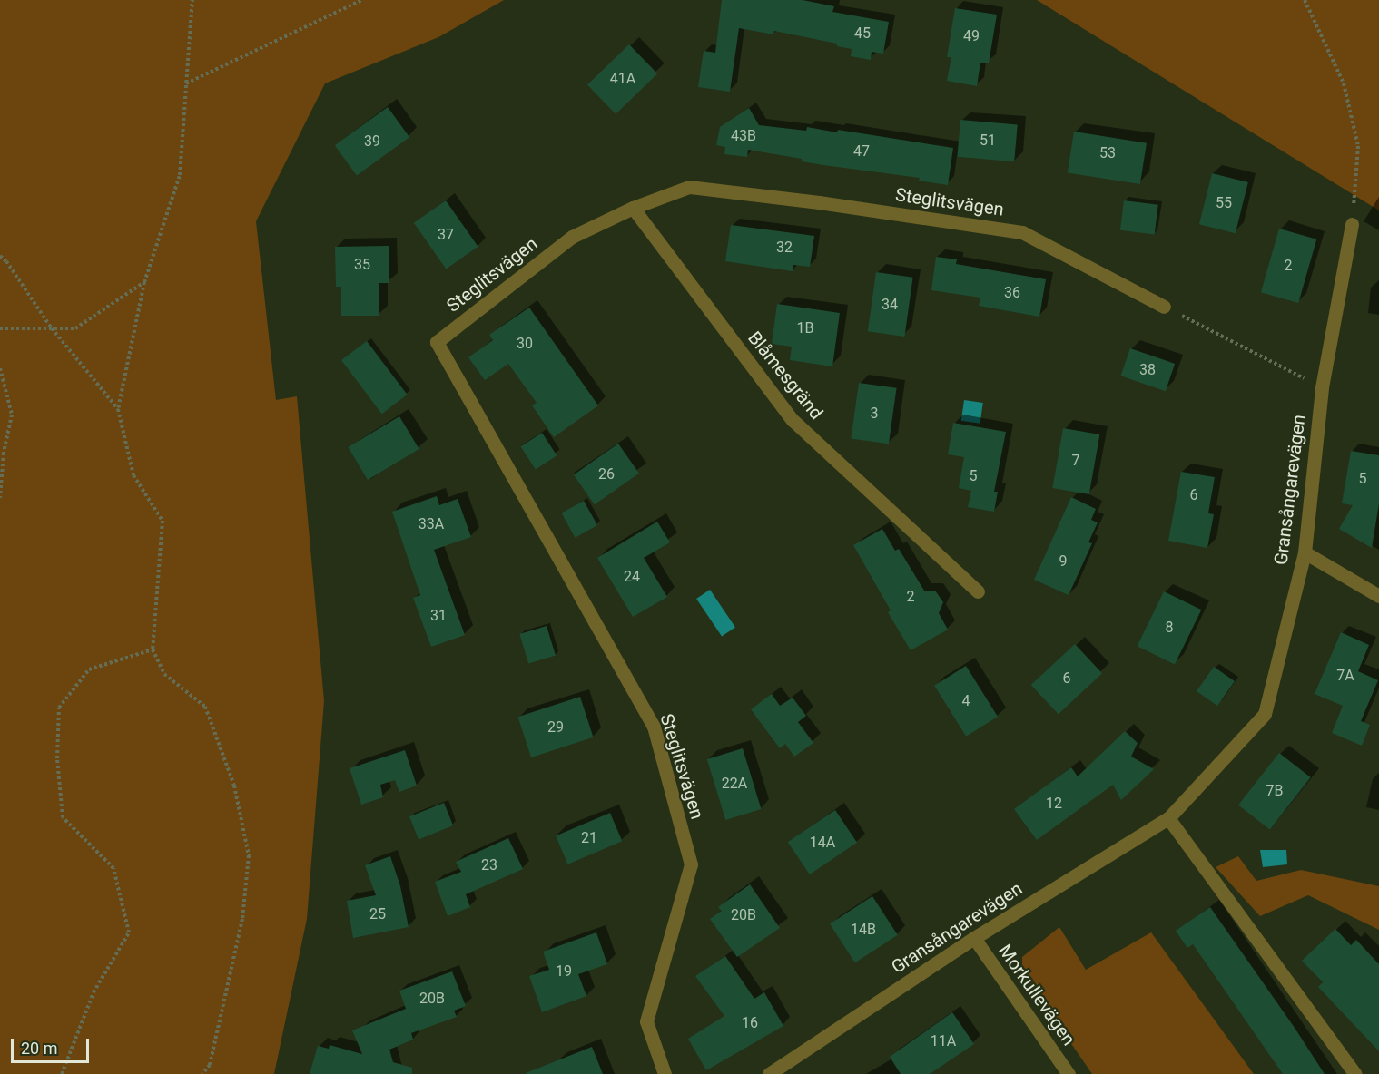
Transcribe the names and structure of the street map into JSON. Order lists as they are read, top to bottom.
{
  "streets": {
    "street": [
      "Steglitsvägen",
      "Blåmesgränd",
      "Gransångarevägen",
      "Morkullevägen"
    ]
  },
  "crossings": [
    ["Steglitsvägen", "Blåmesgränd"],
    ["Gransångarevägen", "Morkullevägen"]
  ],
  "house_numbers": [
    "45",
    "49",
    "41A",
    "43B",
    "51",
    "39",
    "47",
    "53",
    "55",
    "37",
    "32",
    "35",
    "2",
    "36",
    "34",
    "1B",
    "30",
    "38",
    "3",
    "7",
    "26",
    "5",
    "5",
    "6",
    "33A",
    "9",
    "24",
    "2",
    "31",
    "8",
    "7A",
    "6",
    "4",
    "29",
    "22A",
    "7B",
    "12",
    "21",
    "14A",
    "23",
    "25",
    "20B",
    "14B",
    "19",
    "20B",
    "16",
    "11A"
  ],
  "scale_bar": "20 m"
}
